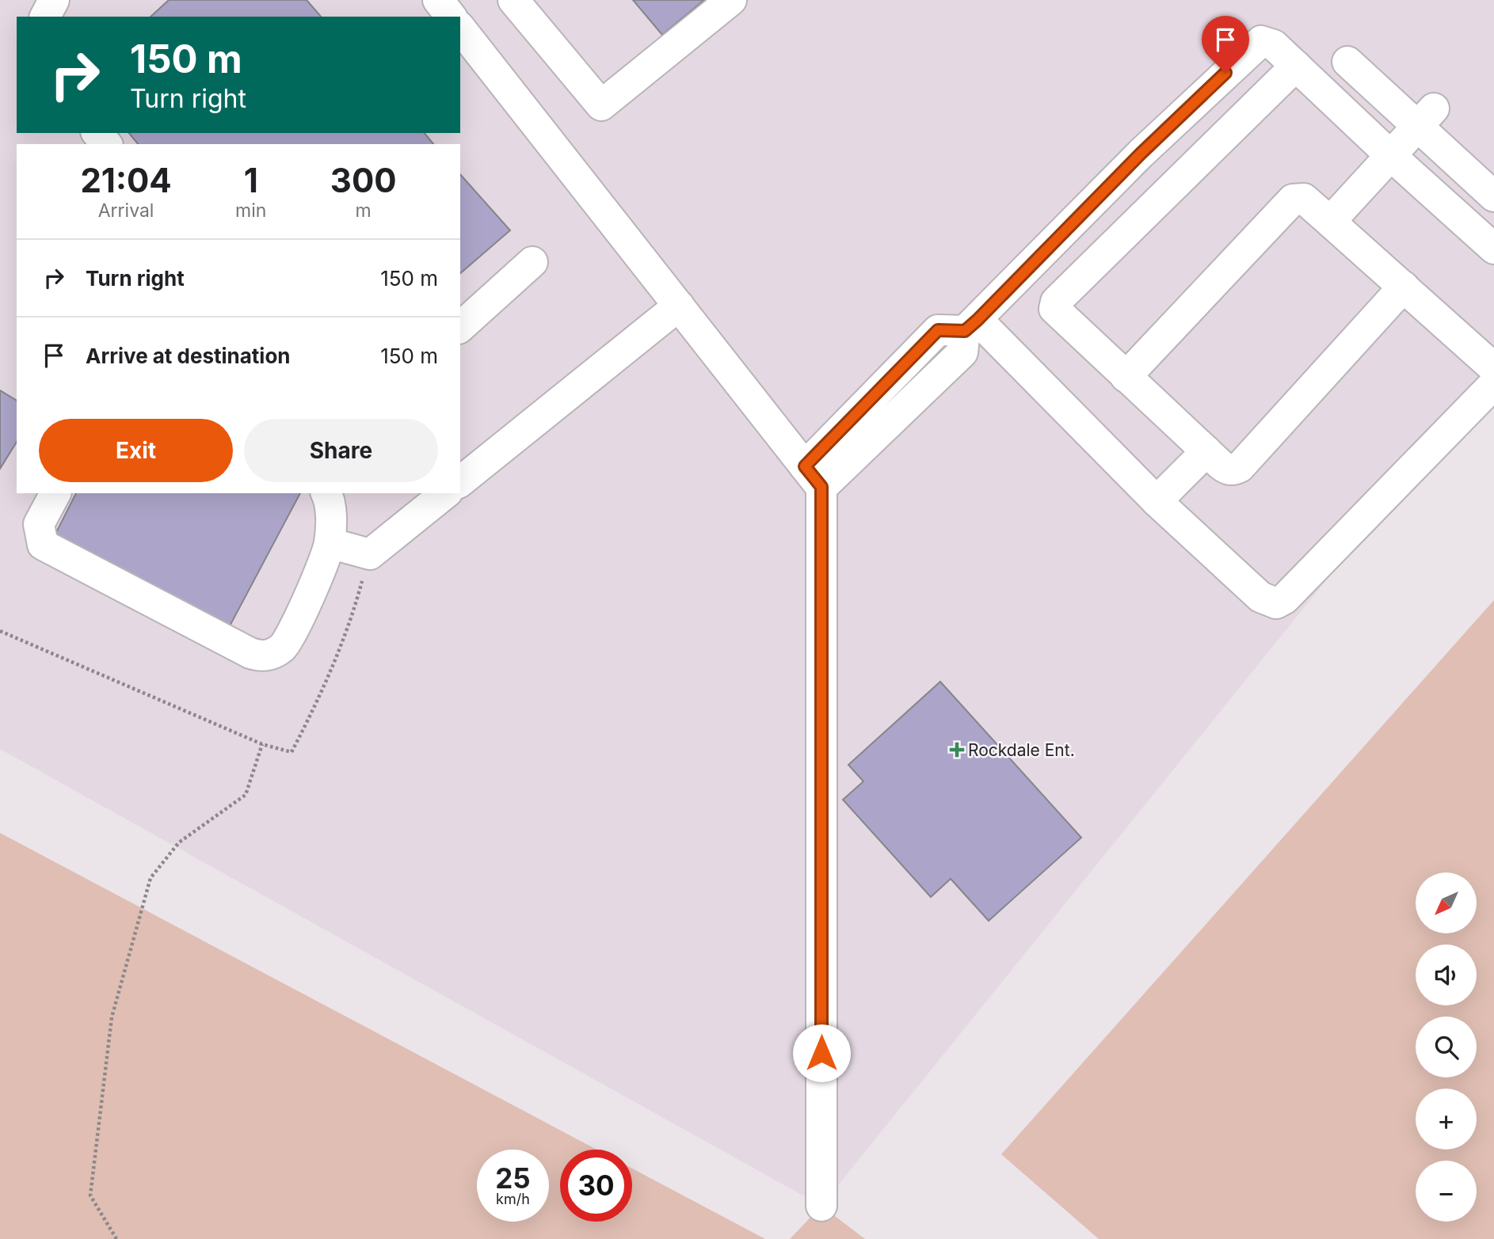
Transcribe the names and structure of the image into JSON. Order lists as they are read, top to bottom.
{
  "places": {
    "health": ["Rockdale Ent."]
  },
  "north": "bottom left",
  "page": {
    "turn": ["150 m", "Turn right"],
    "eta": [
      "21:04",
      "Arrival",
      "1",
      "min",
      "300",
      "m"
    ],
    "list": [
      {
        "name": "Turn right",
        "value": "150 m"
      },
      {
        "name": "Arrive at destination",
        "value": "150 m"
      }
    ],
    "buttons": ["Exit", "Share"],
    "map_buttons": ["+", "−"],
    "speed": "25 km/h",
    "limit": "30"
  }
}
